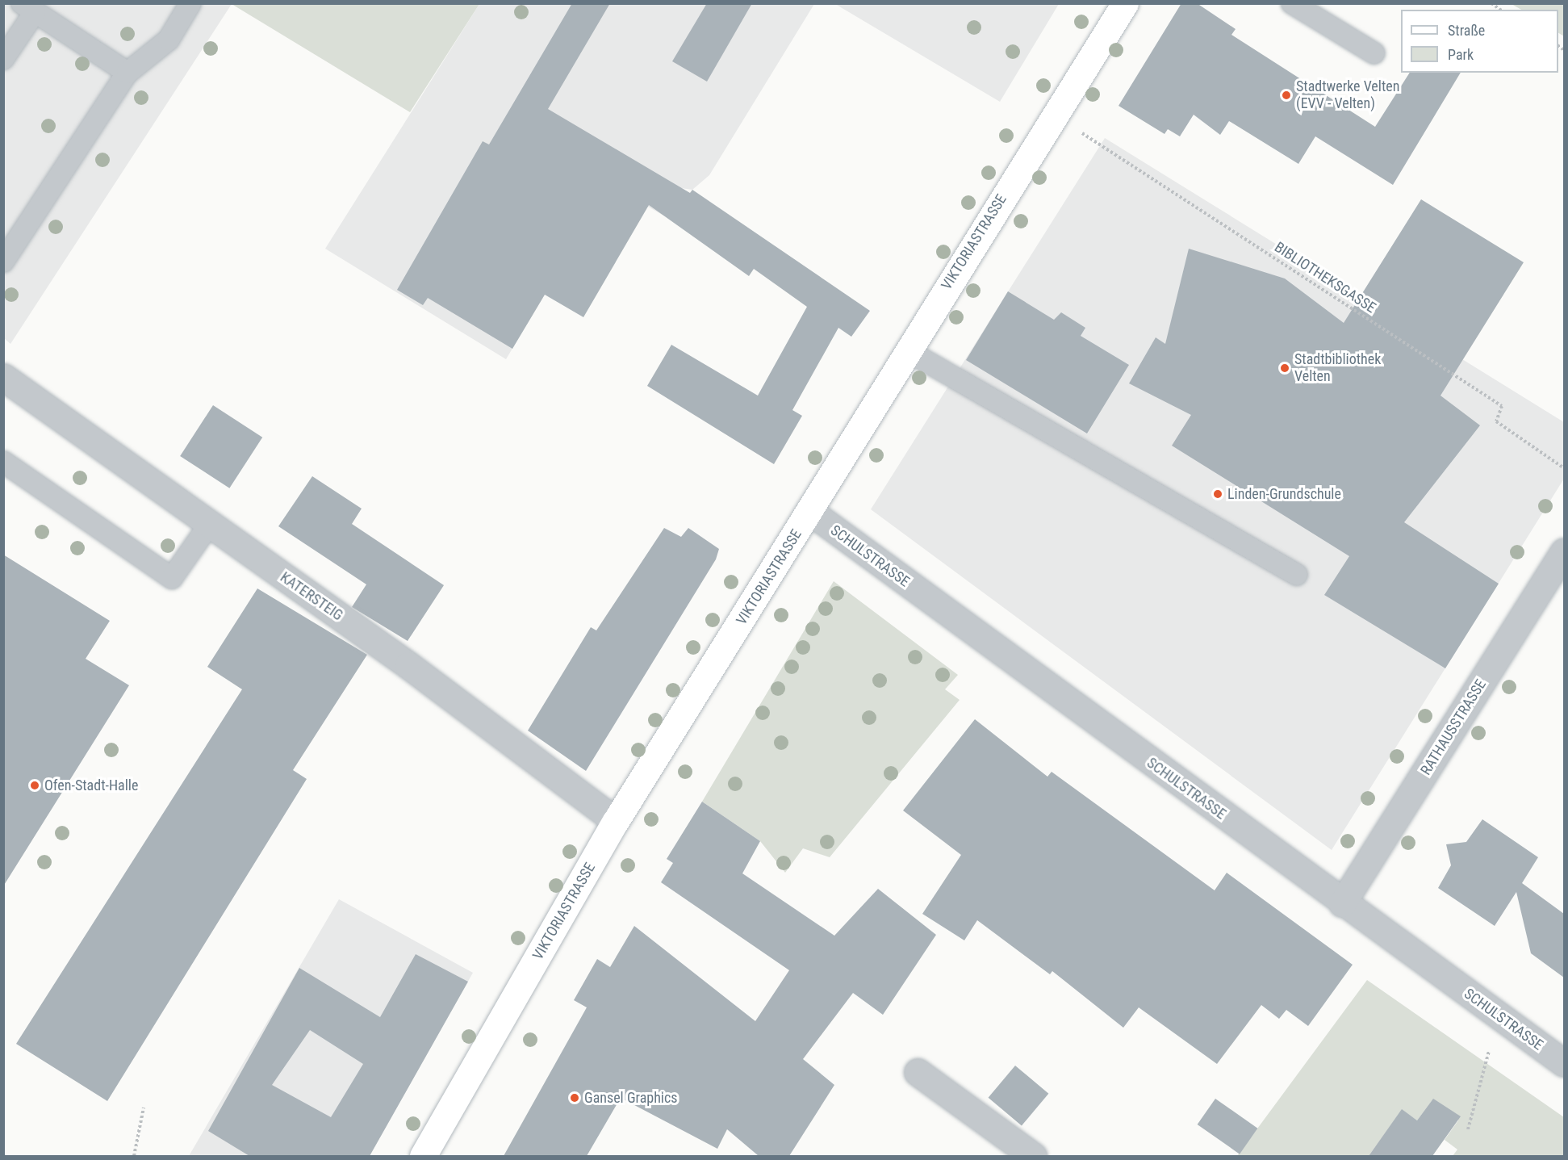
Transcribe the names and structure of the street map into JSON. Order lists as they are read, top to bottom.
{
  "streets": {
    "street": [
      "VIKTORIASTRASSE",
      "SCHULSTRASSE",
      "KATERSTEIG",
      "RATHAUSSTRASSE"
    ],
    "path": ["BIBLIOTHEKSGASSE"]
  },
  "crossings": [
    ["VIKTORIASTRASSE", "BIBLIOTHEKSGASSE"],
    ["VIKTORIASTRASSE", "SCHULSTRASSE"],
    ["VIKTORIASTRASSE", "KATERSTEIG"],
    ["SCHULSTRASSE", "RATHAUSSTRASSE"]
  ],
  "places": [
    "Stadtwerke Velten (EVV - Velten)",
    "Stadtbibliothek Velten",
    "Linden-Grundschule",
    "Ofen-Stadt-Halle",
    "Gansel Graphics"
  ],
  "legend": ["Straße", "Park"]
}
